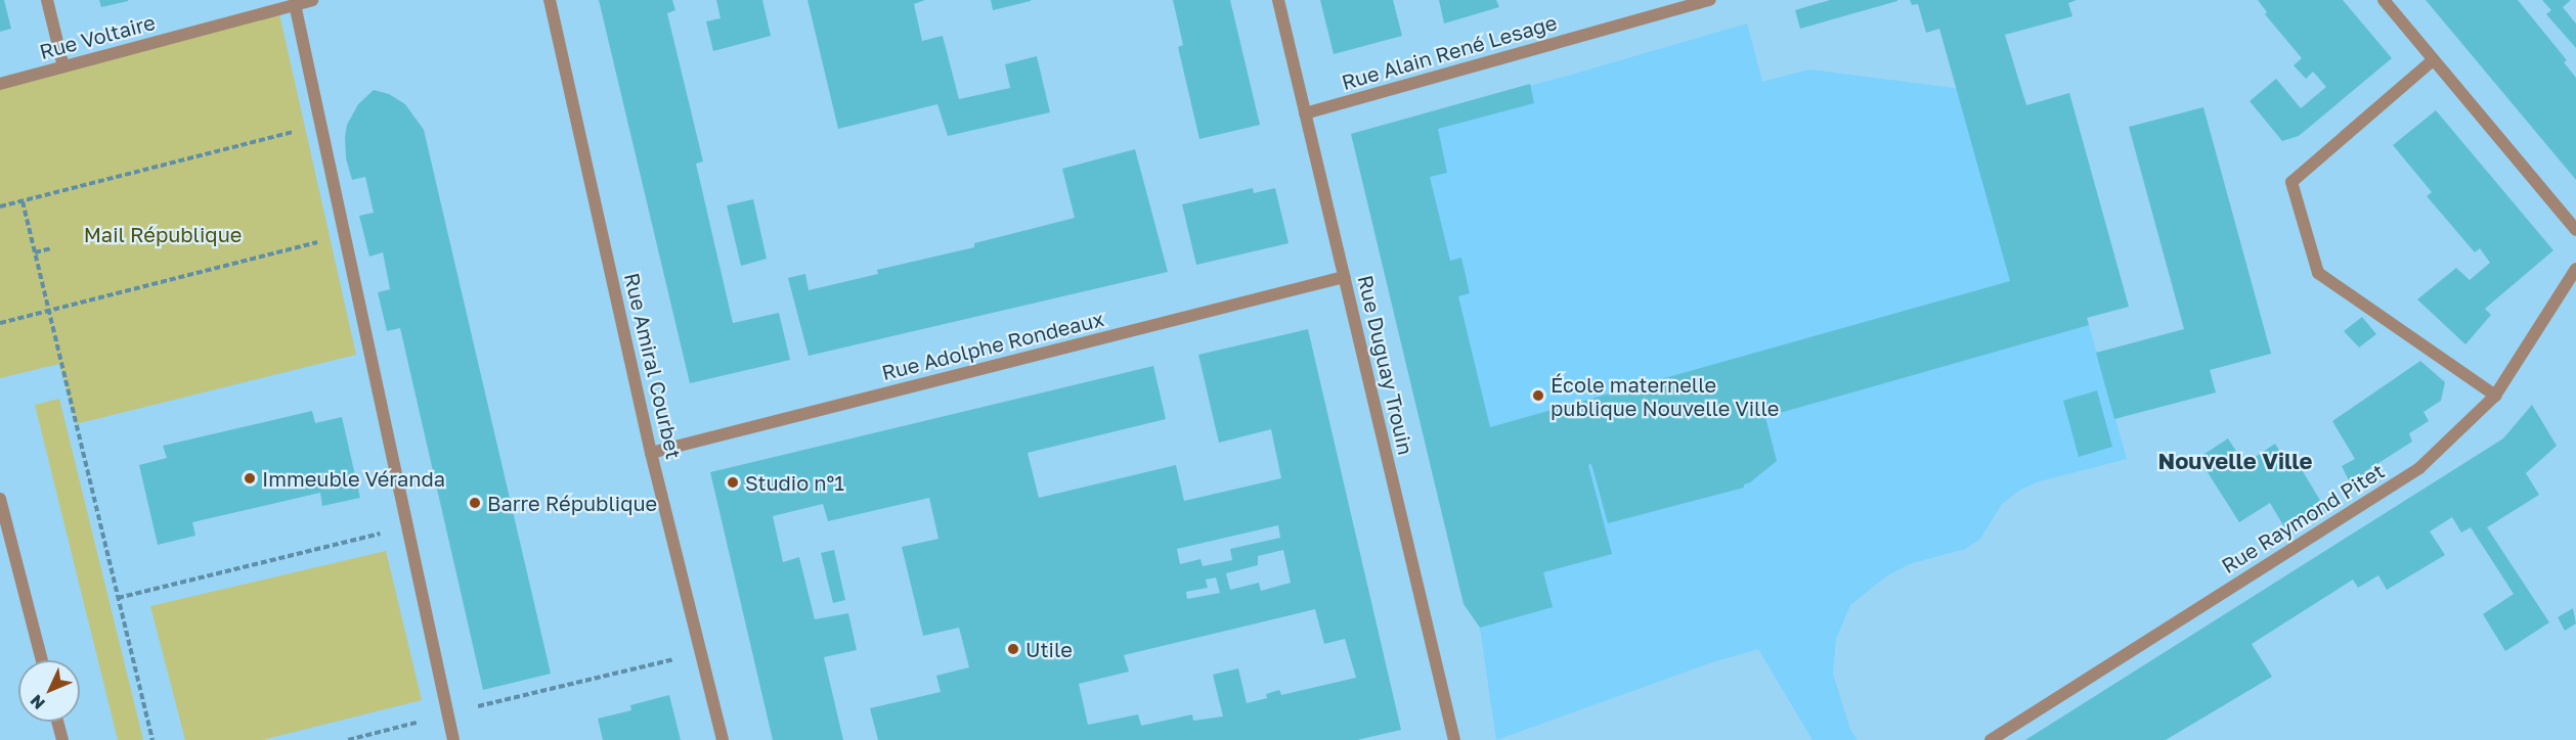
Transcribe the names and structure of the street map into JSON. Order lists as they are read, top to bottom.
{
  "streets": {
    "street": [
      "Rue Voltaire",
      "Rue Alain René Lesage",
      "Rue Adolphe Rondeaux",
      "Rue Duguay Trouin",
      "Rue Amiral Courbet",
      "Rue Raymond Pitet"
    ]
  },
  "crossings": [
    ["Rue Alain René Lesage", "Rue Duguay Trouin"],
    ["Rue Adolphe Rondeaux", "Rue Duguay Trouin"],
    ["Rue Adolphe Rondeaux", "Rue Amiral Courbet"]
  ],
  "districts": ["Nouvelle Ville"],
  "parks": ["Mail République"],
  "places": [
    "École maternelle publique Nouvelle Ville",
    "Immeuble Véranda",
    "Studio n°1",
    "Barre République",
    "Utile"
  ],
  "north": "bottom left"
}
